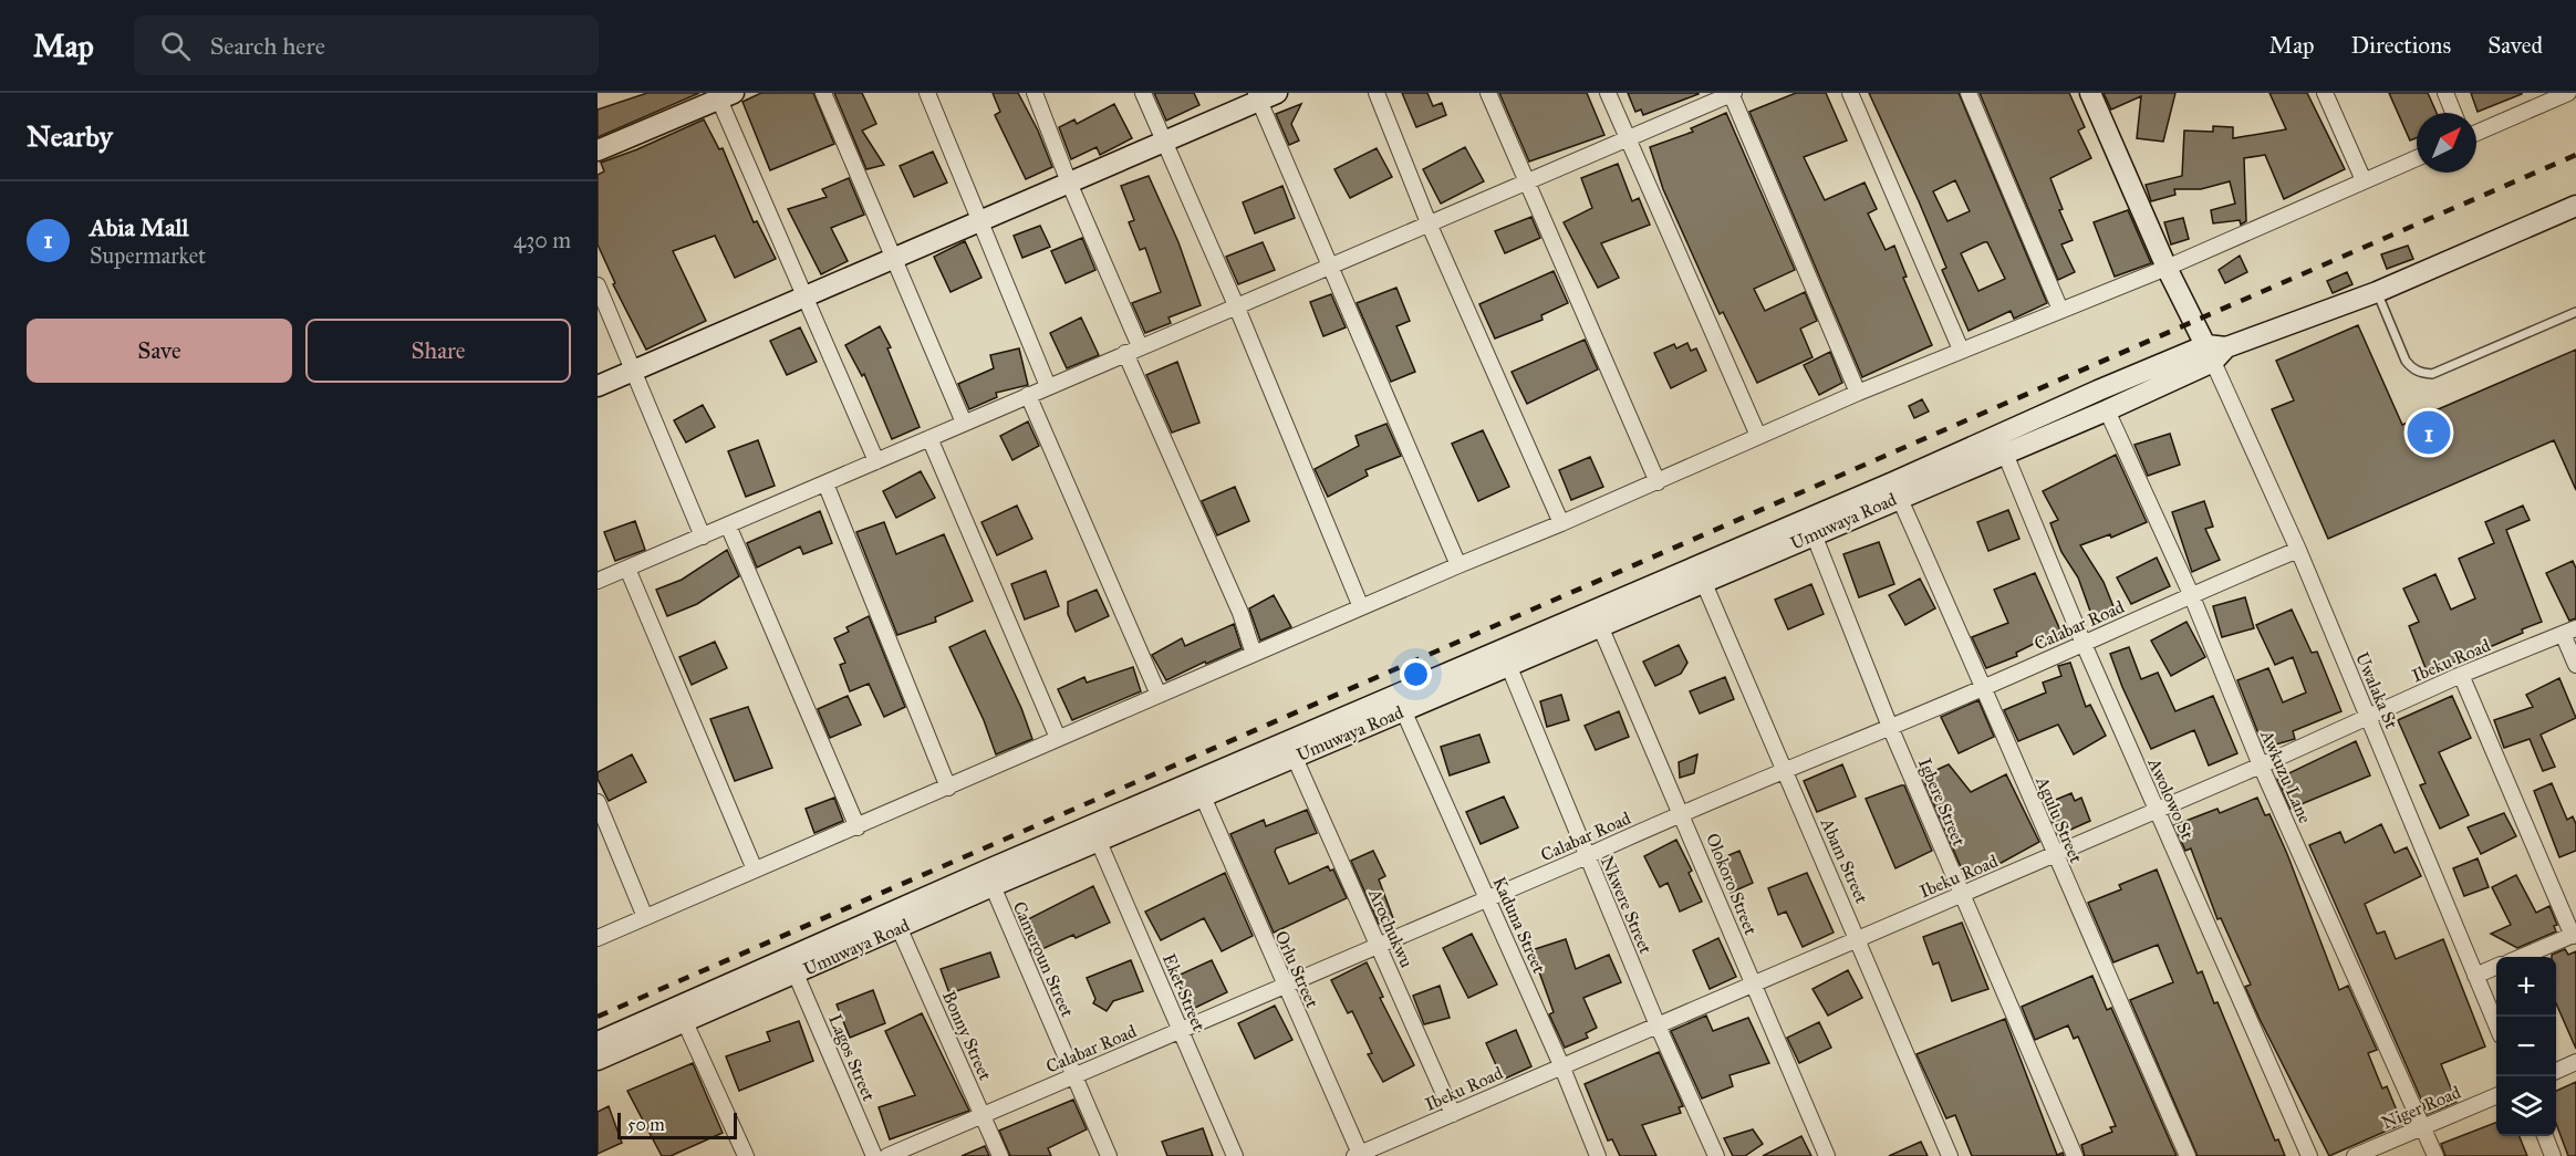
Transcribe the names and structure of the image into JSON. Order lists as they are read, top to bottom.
{
  "streets": {
    "street": [
      "Umuwaya Road",
      "Calabar Road",
      "Ibeku Road",
      "Uwalaka St",
      "Awkuzu Lane",
      "Awolowo St",
      "Igbere Street",
      "Agulu Street",
      "Abam Street",
      "Olokoro Street",
      "Nkwere Street",
      "Kaduna Street",
      "Arochukwu",
      "Cameroun Street",
      "Orlu Street",
      "Eket Street",
      "Bonny Street",
      "Lagos Street",
      "Niger Road"
    ]
  },
  "crossings": [
    ["Umuwaya Road", "Uwalaka St"],
    ["Umuwaya Road", "Awkuzu Lane"],
    ["Umuwaya Road", "Awolowo St"],
    ["Umuwaya Road", "Igbere Street"],
    ["Umuwaya Road", "Agulu Street"],
    ["Umuwaya Road", "Abam Street"],
    ["Umuwaya Road", "Olokoro Street"],
    ["Umuwaya Road", "Nkwere Street"],
    ["Umuwaya Road", "Kaduna Street"],
    ["Umuwaya Road", "Arochukwu"],
    ["Umuwaya Road", "Cameroun Street"],
    ["Umuwaya Road", "Orlu Street"],
    ["Umuwaya Road", "Eket Street"],
    ["Umuwaya Road", "Bonny Street"],
    ["Umuwaya Road", "Lagos Street"],
    ["Calabar Road", "Uwalaka St"],
    ["Calabar Road", "Awkuzu Lane"],
    ["Calabar Road", "Awolowo St"],
    ["Calabar Road", "Igbere Street"],
    ["Calabar Road", "Agulu Street"],
    ["Calabar Road", "Abam Street"],
    ["Calabar Road", "Olokoro Street"],
    ["Calabar Road", "Nkwere Street"],
    ["Calabar Road", "Kaduna Street"],
    ["Calabar Road", "Arochukwu"],
    ["Calabar Road", "Cameroun Street"],
    ["Calabar Road", "Orlu Street"],
    ["Calabar Road", "Eket Street"],
    ["Calabar Road", "Bonny Street"],
    ["Ibeku Road", "Uwalaka St"],
    ["Ibeku Road", "Awkuzu Lane"],
    ["Ibeku Road", "Awolowo St"],
    ["Ibeku Road", "Igbere Street"],
    ["Ibeku Road", "Agulu Street"],
    ["Ibeku Road", "Abam Street"],
    ["Ibeku Road", "Olokoro Street"],
    ["Ibeku Road", "Nkwere Street"],
    ["Ibeku Road", "Kaduna Street"],
    ["Ibeku Road", "Arochukwu"],
    ["Ibeku Road", "Orlu Street"],
    ["Awkuzu Lane", "Niger Road"]
  ],
  "scale_bar": "50 m",
  "north": "top right",
  "page": {
    "header": "Map",
    "search": "Search here",
    "nav": ["Map", "Directions", "Saved"],
    "heading": "Nearby",
    "list": [
      {
        "mark": "1",
        "name": "Abia Mall",
        "note": "Supermarket",
        "value": "430 m"
      }
    ],
    "buttons": ["Save", "Share"],
    "pins": "1",
    "map_buttons": ["+", "−"],
    "scale": "50 m"
  }
}
